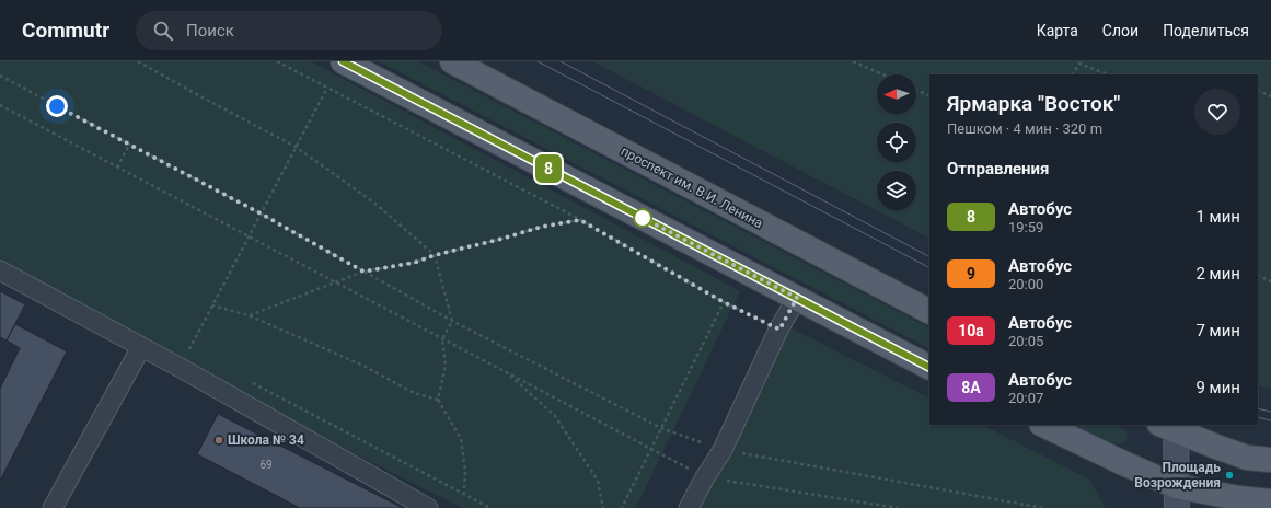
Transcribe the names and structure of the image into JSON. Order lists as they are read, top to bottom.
{
  "streets": {
    "main road": ["проспект им. В.И. Ленина"]
  },
  "places": ["Школа № 34", "Площадь Возрождения"],
  "lines": ["bus line 8"],
  "house_numbers": ["69"],
  "north": "left",
  "page": {
    "header": "Commutr",
    "search": "Поиск",
    "nav": ["Карта", "Слои", "Поделиться"],
    "on_map": "8",
    "heading": [
      ["Ярмарка \"Восток\"", "Пешком · 4 мин · 320 m"],
      "Отправления"
    ],
    "list": [
      {
        "mark": "8",
        "name": "Автобус",
        "note": "19:59",
        "value": "1 мин"
      },
      {
        "mark": "9",
        "name": "Автобус",
        "note": "20:00",
        "value": "2 мин"
      },
      {
        "mark": "10а",
        "name": "Автобус",
        "note": "20:05",
        "value": "7 мин"
      },
      {
        "mark": "8А",
        "name": "Автобус",
        "note": "20:07",
        "value": "9 мин"
      }
    ]
  }
}
